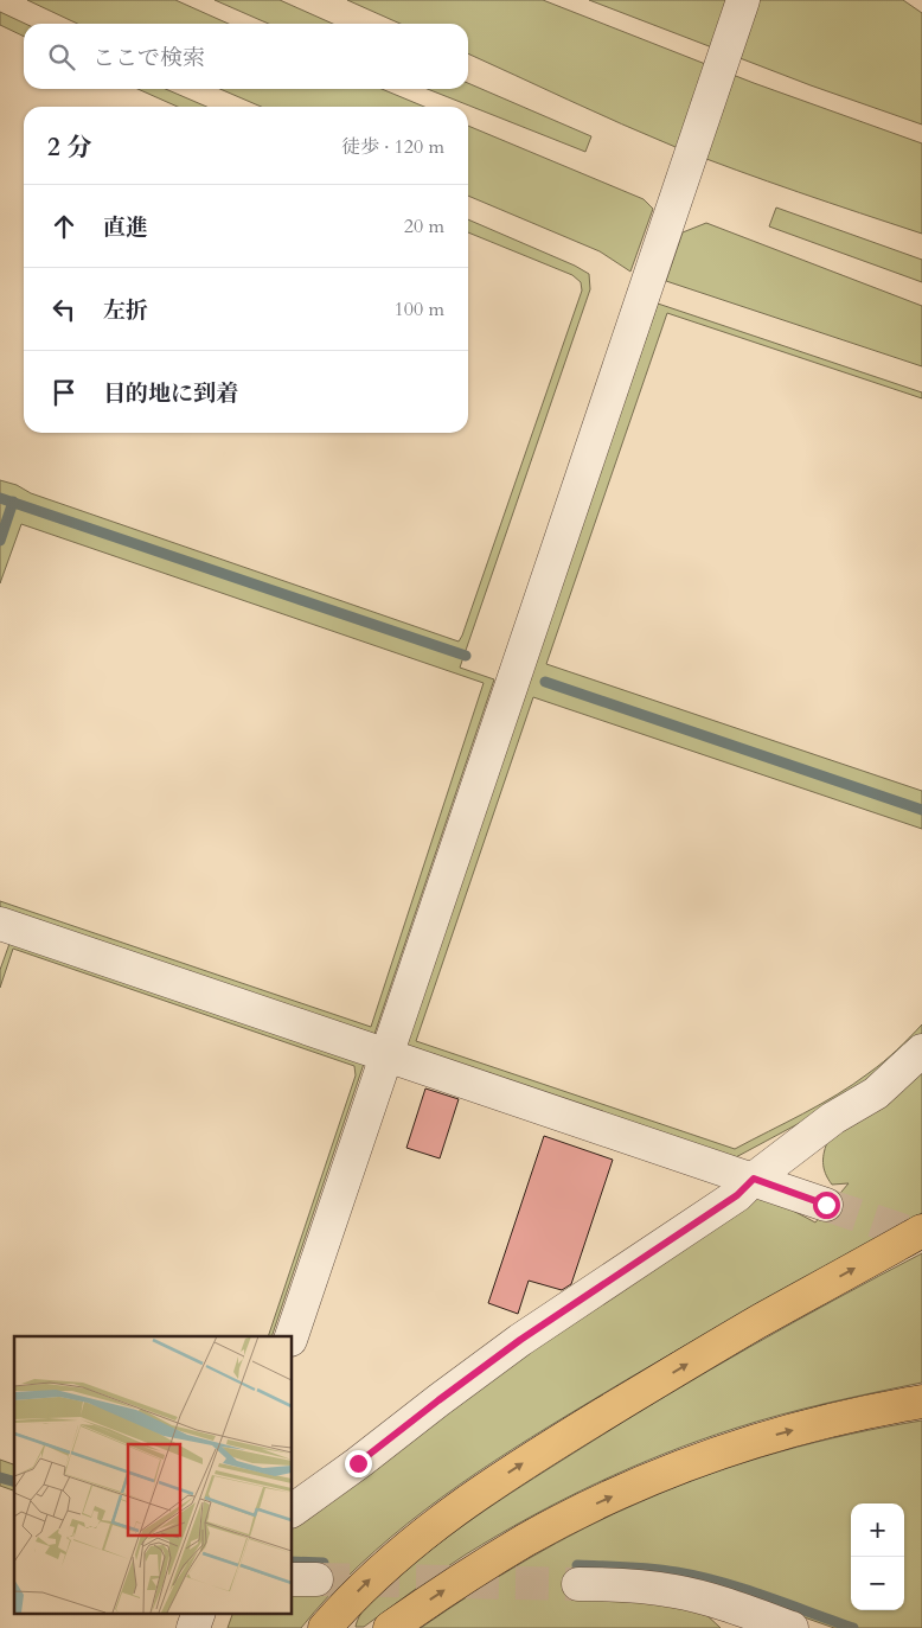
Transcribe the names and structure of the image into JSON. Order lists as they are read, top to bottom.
{
  "page": {
    "search": "ここで検索",
    "heading": ["2 分", "徒歩 · 120 m"],
    "list": [
      ["直進", "20 m"],
      ["左折", "100 m"],
      "目的地に到着"
    ],
    "map_buttons": ["+", "−"]
  }
}
